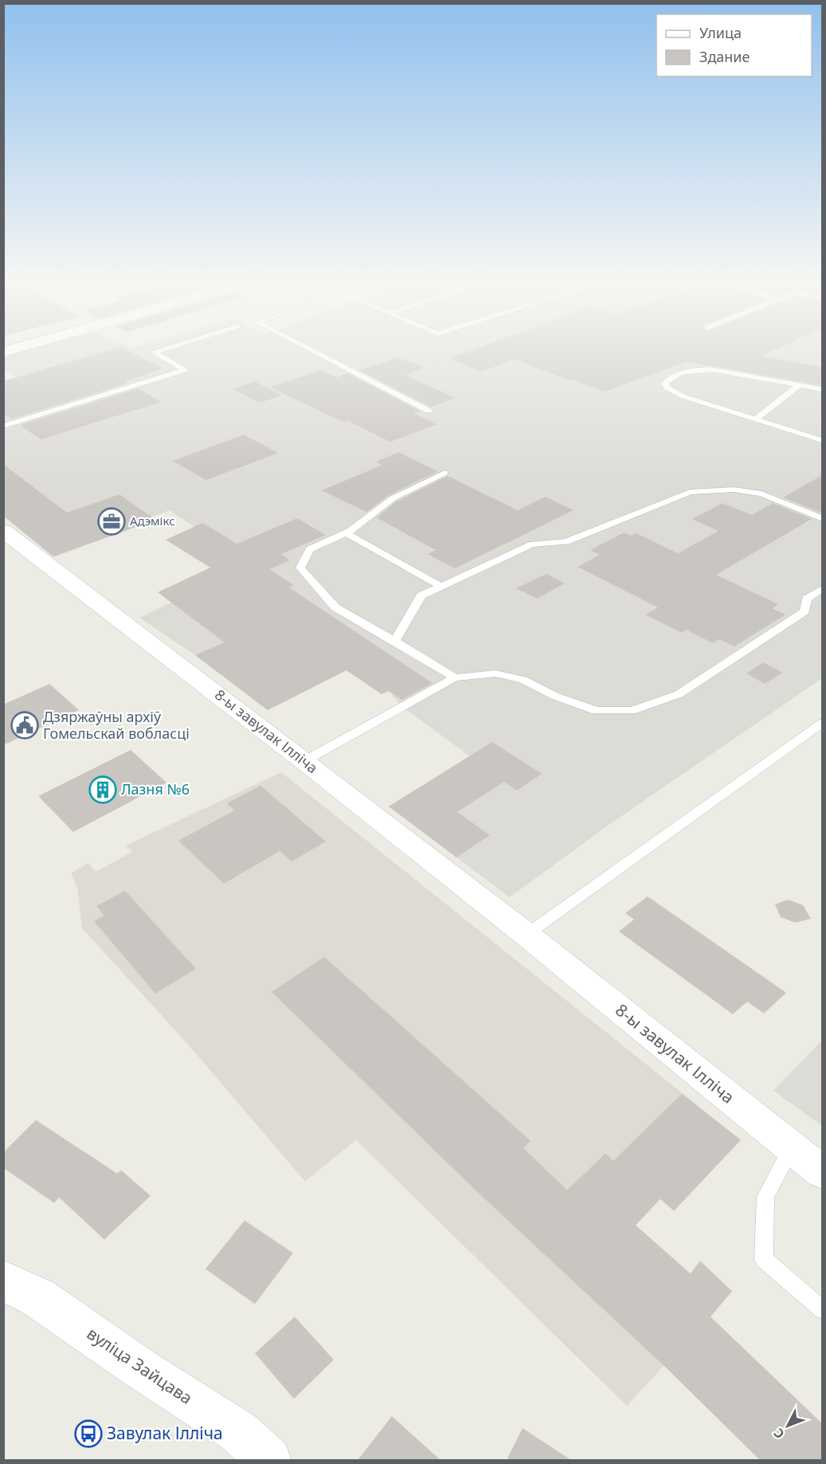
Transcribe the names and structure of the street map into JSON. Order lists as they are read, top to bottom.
{
  "streets": {
    "street": ["8-ы завулак Ілліча", "вуліца Зайцава"]
  },
  "places": {
    "office": ["Адэмікс"],
    "public building": ["Дзяржаўны архіў Гомельскай вобласці"],
    "building": ["Лазня №6"],
    "bus stop": ["Завулак Ілліча"]
  },
  "legend": ["Улица", "Здание"],
  "north": "bottom left"
}
